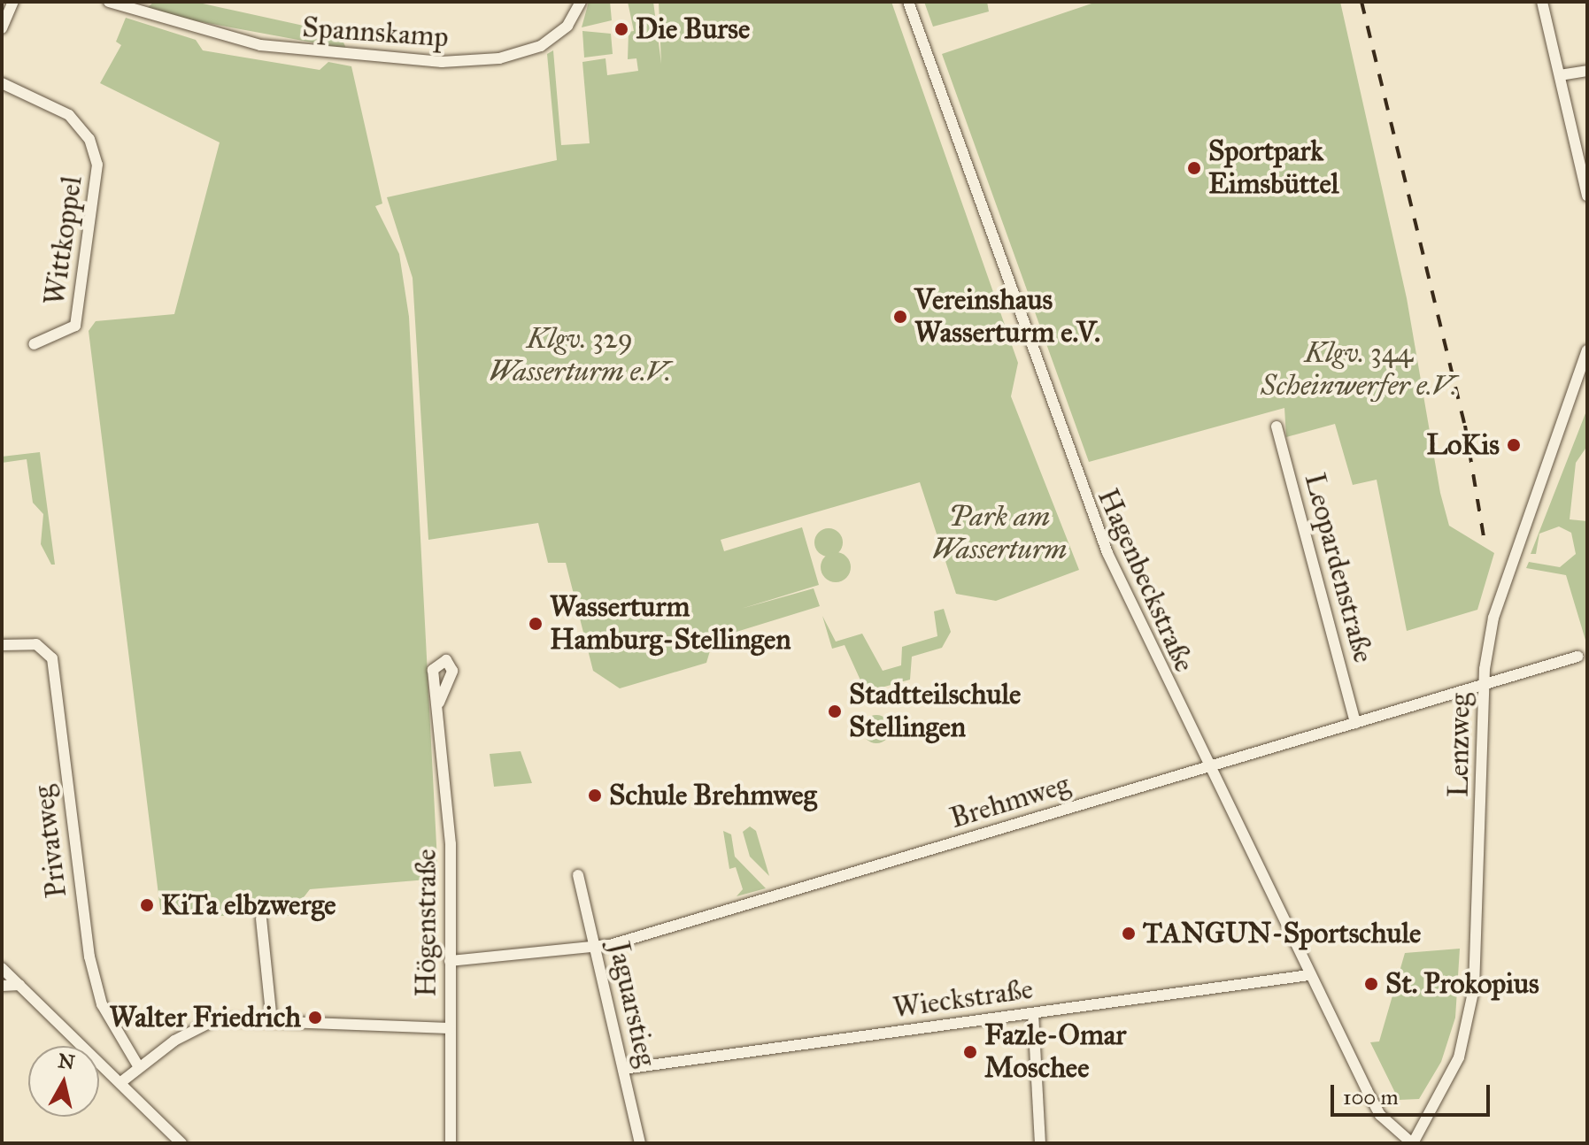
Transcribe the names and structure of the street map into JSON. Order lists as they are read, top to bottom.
{
  "streets": {
    "street": [
      "Spannskamp",
      "Wittkoppel",
      "Leopardenstraße",
      "Hagenbeckstraße",
      "Lenzweg",
      "Brehmweg",
      "Privatweg",
      "Högenstraße",
      "Wieckstraße",
      "Jaguarstieg"
    ]
  },
  "crossings": [
    ["Leopardenstraße", "Brehmweg"],
    ["Hagenbeckstraße", "Lenzweg"],
    ["Hagenbeckstraße", "Brehmweg"],
    ["Hagenbeckstraße", "Wieckstraße"],
    ["Lenzweg", "Brehmweg"],
    ["Brehmweg", "Högenstraße"],
    ["Brehmweg", "Jaguarstieg"],
    ["Wieckstraße", "Jaguarstieg"]
  ],
  "parks": ["Klgv. 329 Wasserturm e.V.", "Klgv. 344 Scheinwerfer e.V.", "Park am Wasserturm"],
  "places": [
    "Die Burse",
    "Sportpark Eimsbüttel",
    "Vereinshaus Wasserturm e.V.",
    "LoKis",
    "Wasserturm Hamburg-Stellingen",
    "Stadtteilschule Stellingen",
    "Schule Brehmweg",
    "KiTa elbzwerge",
    "TANGUN-Sportschule",
    "St. Prokopius",
    "Walter Friedrich",
    "Fazle-Omar Moschee"
  ],
  "scale_bar": "100 m",
  "north": "top"
}
